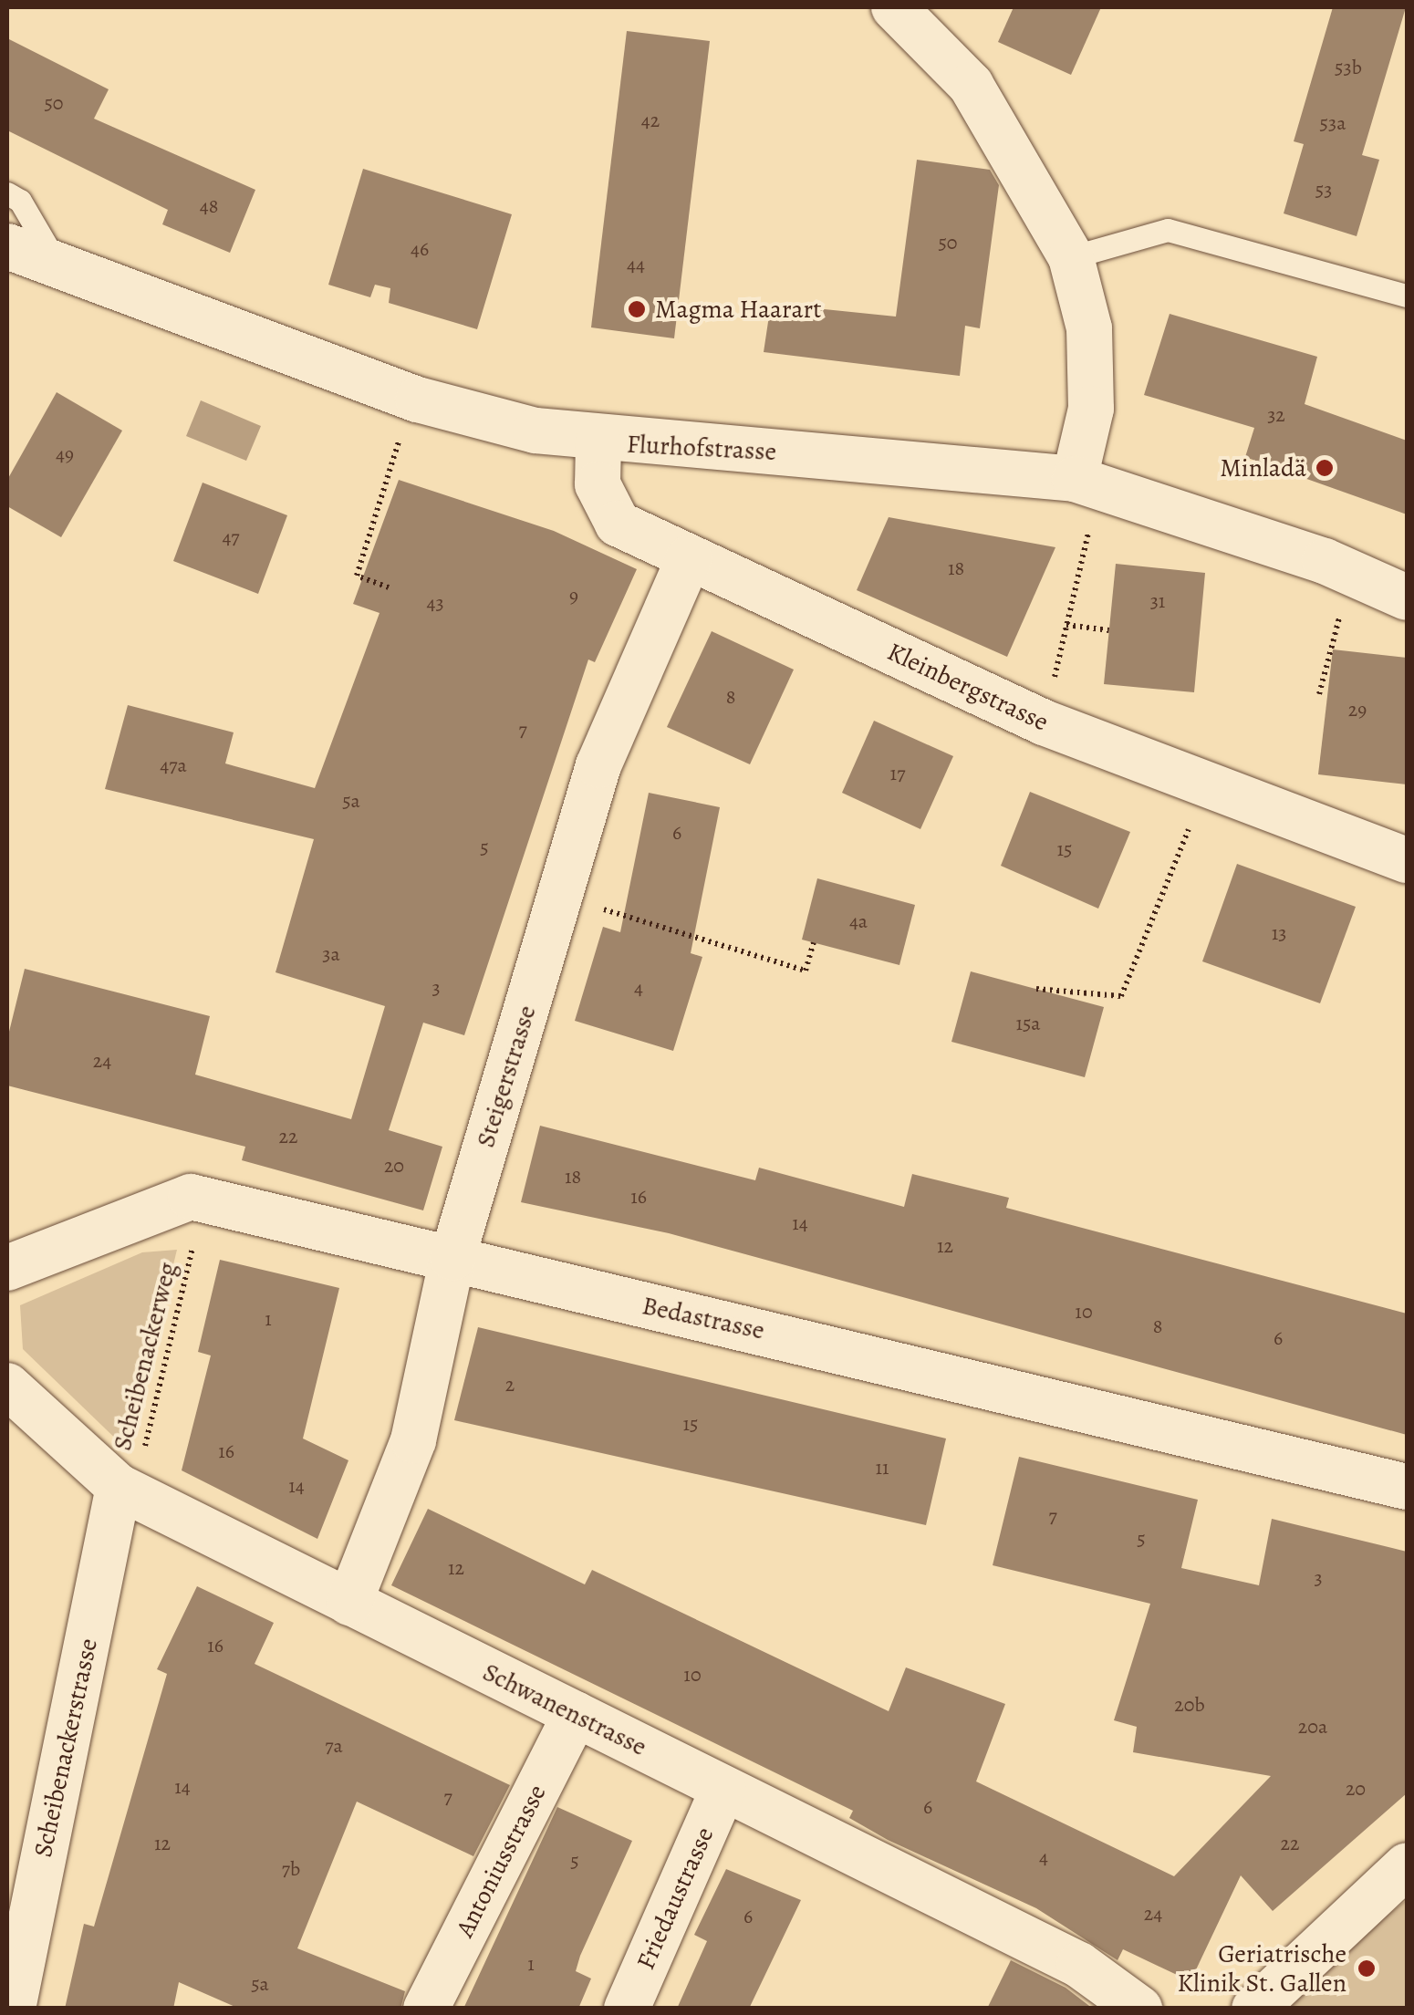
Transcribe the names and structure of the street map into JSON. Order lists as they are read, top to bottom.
{
  "streets": {
    "street": [
      "Flurhofstrasse",
      "Kleinbergstrasse",
      "Steigerstrasse",
      "Bedastrasse",
      "Schwanenstrasse",
      "Scheibenackerstrasse",
      "Antoniusstrasse",
      "Friedaustrasse"
    ],
    "path": ["Scheibenackerweg"]
  },
  "crossings": [
    ["Flurhofstrasse", "Kleinbergstrasse"],
    ["Kleinbergstrasse", "Steigerstrasse"],
    ["Steigerstrasse", "Bedastrasse"],
    ["Steigerstrasse", "Schwanenstrasse"],
    ["Scheibenackerweg", "Schwanenstrasse"],
    ["Scheibenackerweg", "Scheibenackerstrasse"],
    ["Schwanenstrasse", "Scheibenackerstrasse"],
    ["Schwanenstrasse", "Antoniusstrasse"],
    ["Schwanenstrasse", "Friedaustrasse"]
  ],
  "places": ["Magma Haarart", "Minladä", "Geriatrische Klinik St. Gallen"],
  "house_numbers": [
    "53b",
    "50",
    "42",
    "53a",
    "53",
    "48",
    "50",
    "46",
    "44",
    "32",
    "49",
    "47",
    "18",
    "9",
    "31",
    "43",
    "8",
    "29",
    "7",
    "47a",
    "17",
    "5a",
    "6",
    "5",
    "15",
    "4a",
    "13",
    "3a",
    "3",
    "4",
    "15a",
    "24",
    "22",
    "20",
    "18",
    "16",
    "14",
    "12",
    "10",
    "1",
    "8",
    "6",
    "2",
    "15",
    "16",
    "11",
    "14",
    "7",
    "5",
    "12",
    "3",
    "16",
    "10",
    "20b",
    "20a",
    "7a",
    "14",
    "20",
    "7",
    "6",
    "12",
    "22",
    "4",
    "5",
    "7b",
    "24",
    "6",
    "1",
    "5a"
  ]
}
